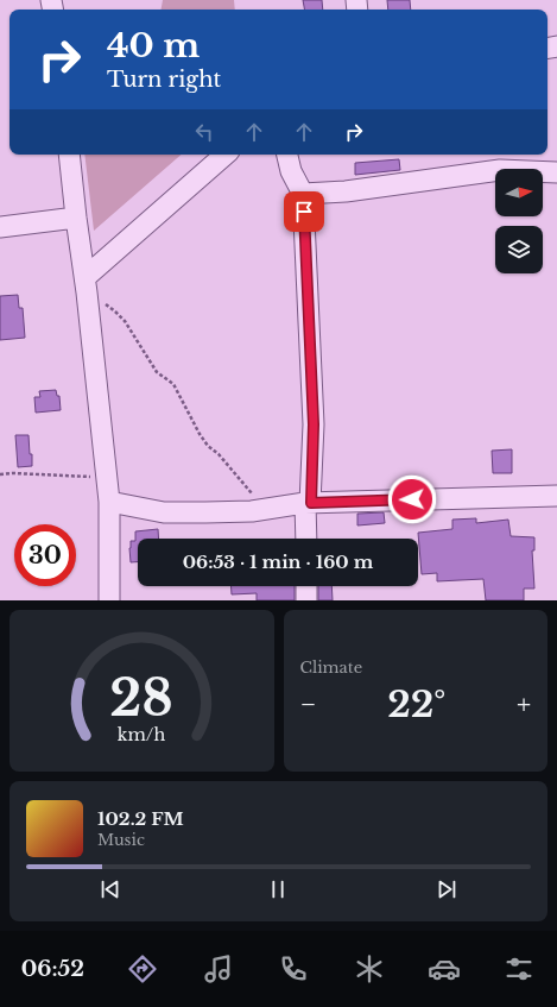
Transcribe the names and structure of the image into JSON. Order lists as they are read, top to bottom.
{
  "north": "right",
  "page": {
    "turn": ["40 m", "Turn right"],
    "limit": "30",
    "trip": "06:53 · 1 min · 160 m",
    "tile": "Climate",
    "heat": ["−", "22°", "+"],
    "song": ["102.2 FM", "Music"],
    "tabs": "06:52",
    "gauge": ["28", "km/h"]
  }
}
